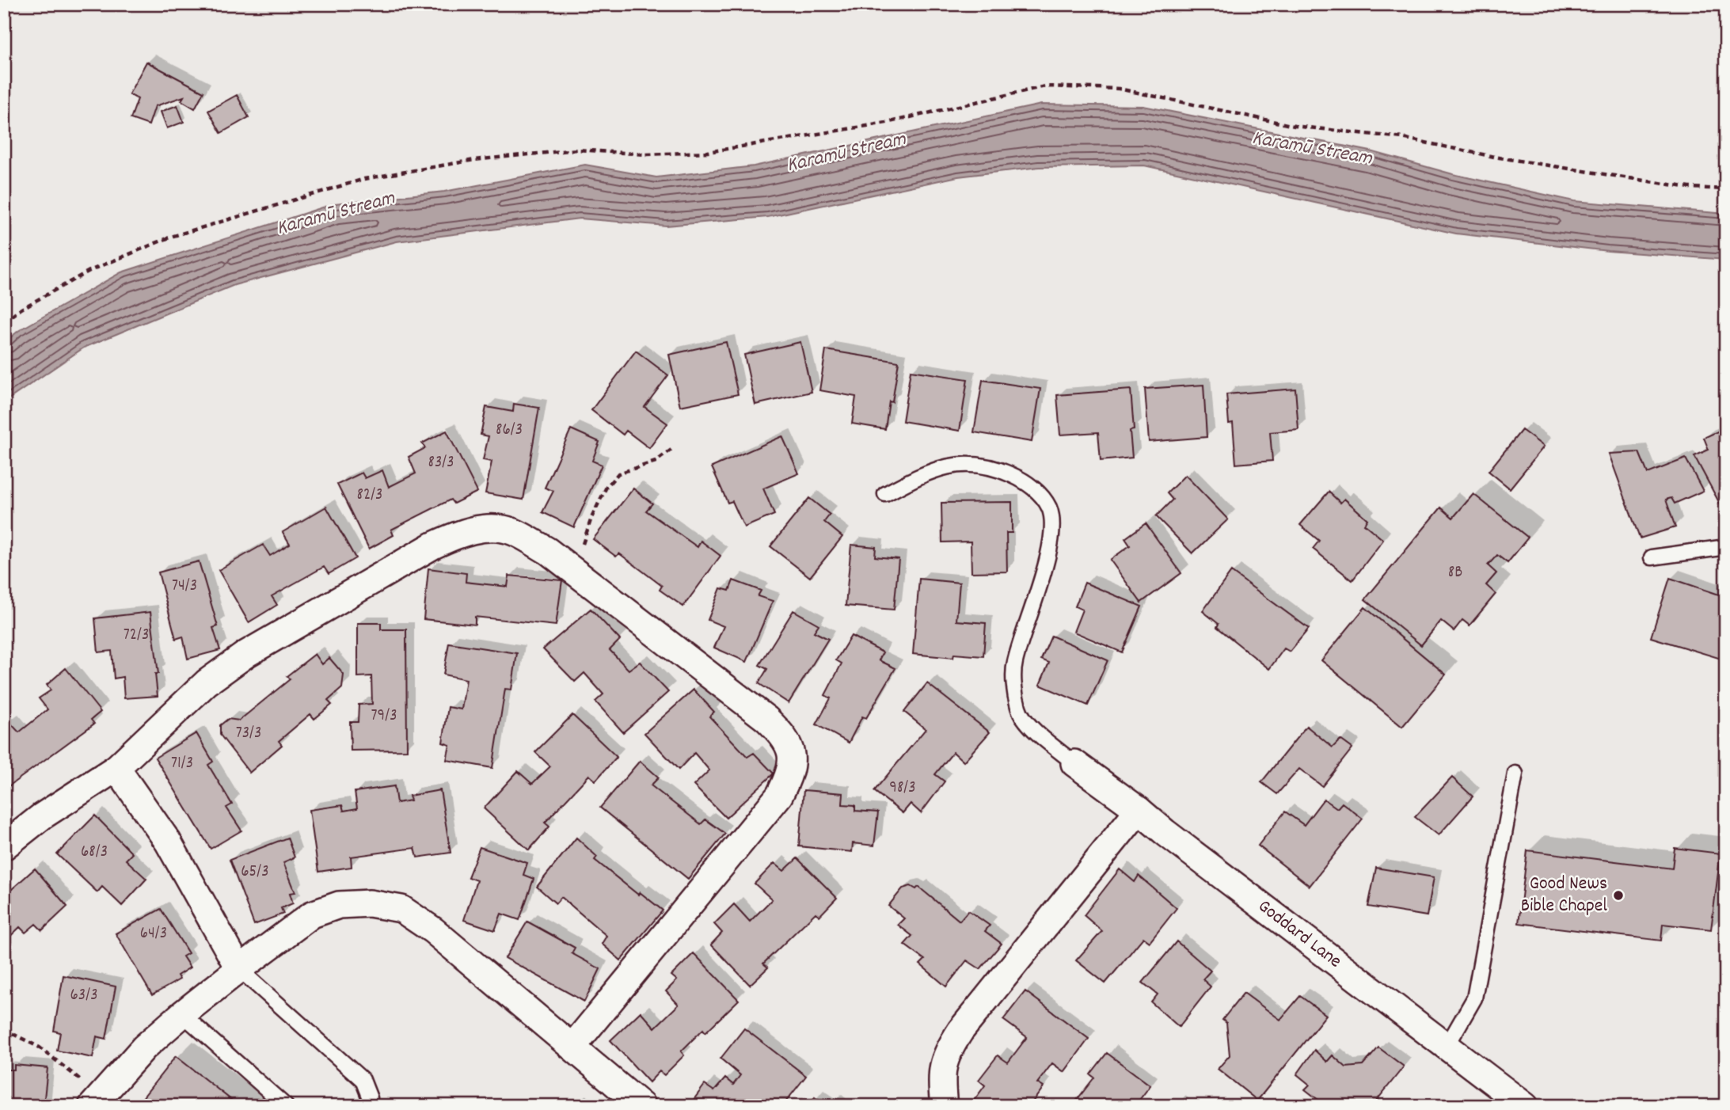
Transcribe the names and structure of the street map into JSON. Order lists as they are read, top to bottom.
{
  "streets": {
    "street": ["Goddard Lane"]
  },
  "water": ["Karamū Stream"],
  "places": ["Good News Bible Chapel"],
  "house_numbers": [
    "86/3",
    "83/3",
    "82/3",
    "8B",
    "74/3",
    "72/3",
    "79/3",
    "73/3",
    "71/3",
    "98/3",
    "68/3",
    "65/3",
    "64/3",
    "63/3"
  ]
}
